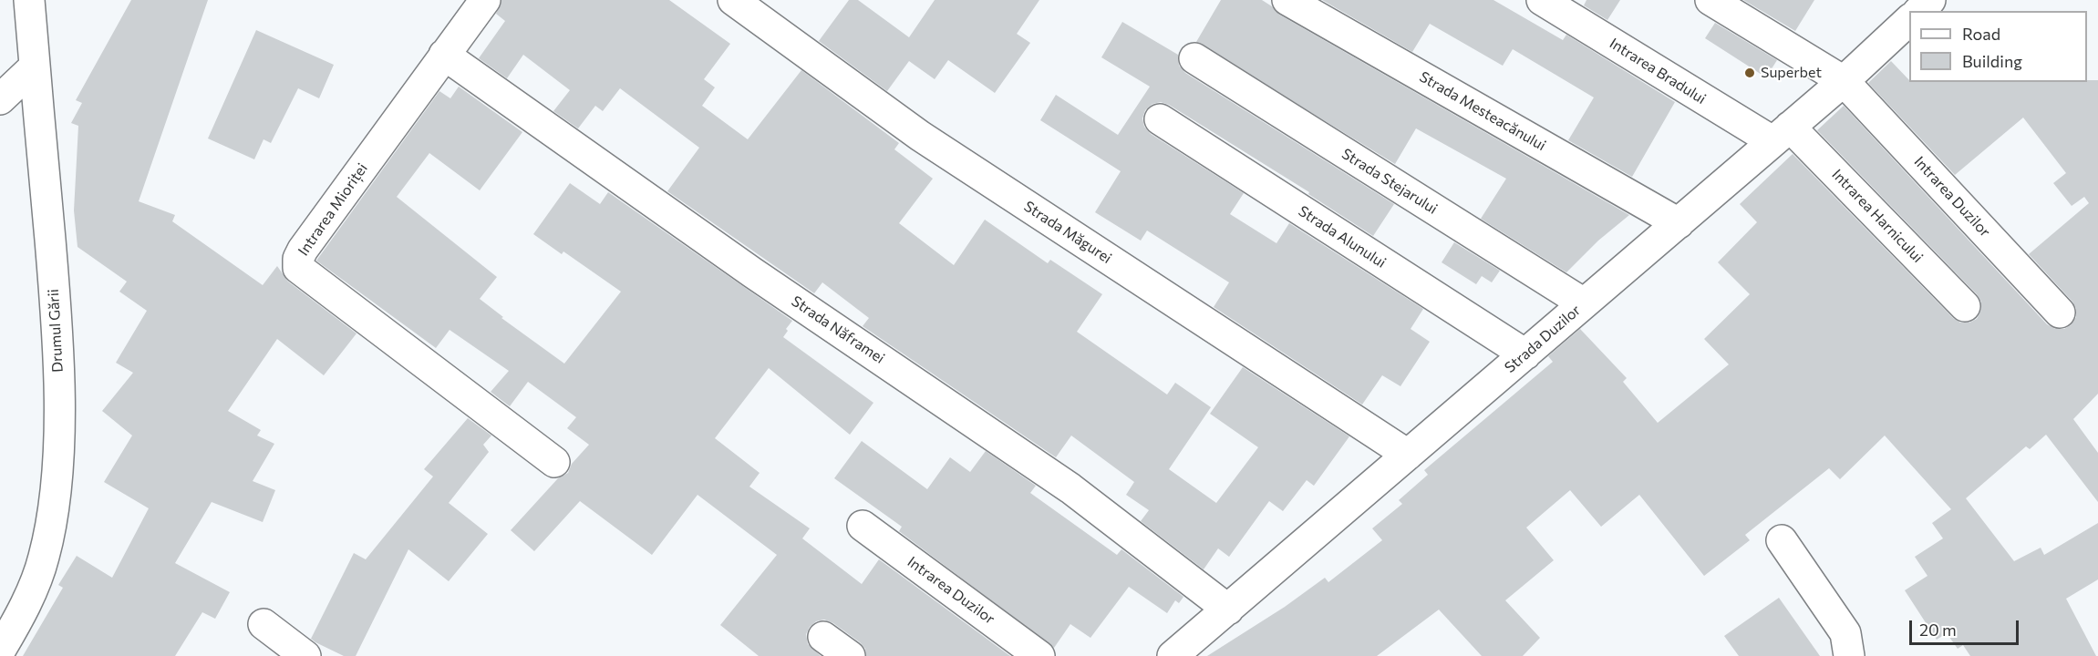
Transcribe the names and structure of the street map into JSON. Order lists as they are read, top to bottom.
{
  "streets": {
    "street": [
      "Intrarea Bradului",
      "Strada Mesteacănului",
      "Strada Stejarului",
      "Intrarea Duzilor",
      "Intrarea Mioriței",
      "Intrarea Harnicului",
      "Strada Măgurei",
      "Strada Alunului",
      "Strada Năframei",
      "Drumul Gării",
      "Strada Duzilor"
    ]
  },
  "crossings": [
    ["Intrarea Bradului", "Intrarea Harnicului"],
    ["Intrarea Bradului", "Strada Duzilor"],
    ["Strada Mesteacănului", "Strada Duzilor"],
    ["Strada Stejarului", "Strada Duzilor"],
    ["Intrarea Duzilor", "Strada Duzilor"],
    ["Intrarea Mioriței", "Strada Năframei"],
    ["Intrarea Harnicului", "Strada Duzilor"],
    ["Strada Măgurei", "Strada Duzilor"],
    ["Strada Alunului", "Strada Duzilor"],
    ["Strada Năframei", "Strada Duzilor"]
  ],
  "places": ["Superbet"],
  "legend": ["Road", "Building"],
  "scale_bar": "20 m"
}
